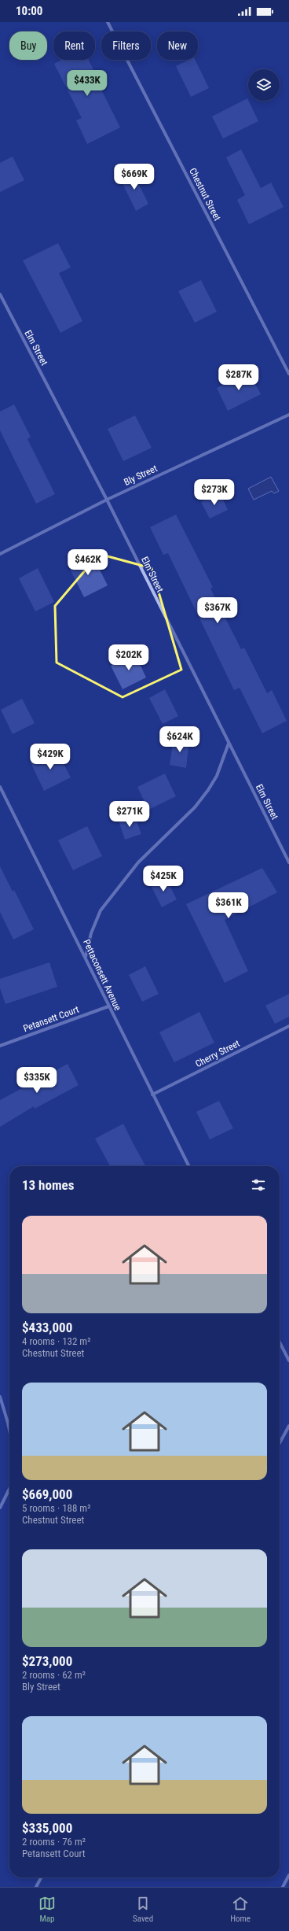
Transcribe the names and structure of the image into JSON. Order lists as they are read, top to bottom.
{
  "streets": {
    "street": [
      "Chestnut Street",
      "Elm Street",
      "Bly Street",
      "Pettaconsett Avenue",
      "Petansett Court",
      "Cherry Street"
    ]
  },
  "crossings": [
    ["Elm Street", "Bly Street"],
    ["Pettaconsett Avenue", "Petansett Court"],
    ["Pettaconsett Avenue", "Cherry Street"]
  ],
  "page": {
    "status": "10:00",
    "chip": [
      "Buy",
      "Rent",
      "Filters",
      "New"
    ],
    "price": [
      "$433K",
      "$669K",
      "$287K",
      "$273K",
      "$462K",
      "$367K",
      "$202K",
      "$624K",
      "$429K",
      "$271K",
      "$425K",
      "$361K",
      "$335K"
    ],
    "heading": "13 homes",
    "list": [
      {
        "name": "$433,000",
        "note": "4 rooms · 132 m² · Chestnut Street"
      },
      {
        "name": "$669,000",
        "note": "5 rooms · 188 m² · Chestnut Street"
      },
      {
        "name": "$273,000",
        "note": "2 rooms · 62 m² · Bly Street"
      },
      {
        "name": "$335,000",
        "note": "2 rooms · 76 m² · Petansett Court"
      }
    ],
    "tabs": ["Map", "Saved", "Home"]
  }
}
